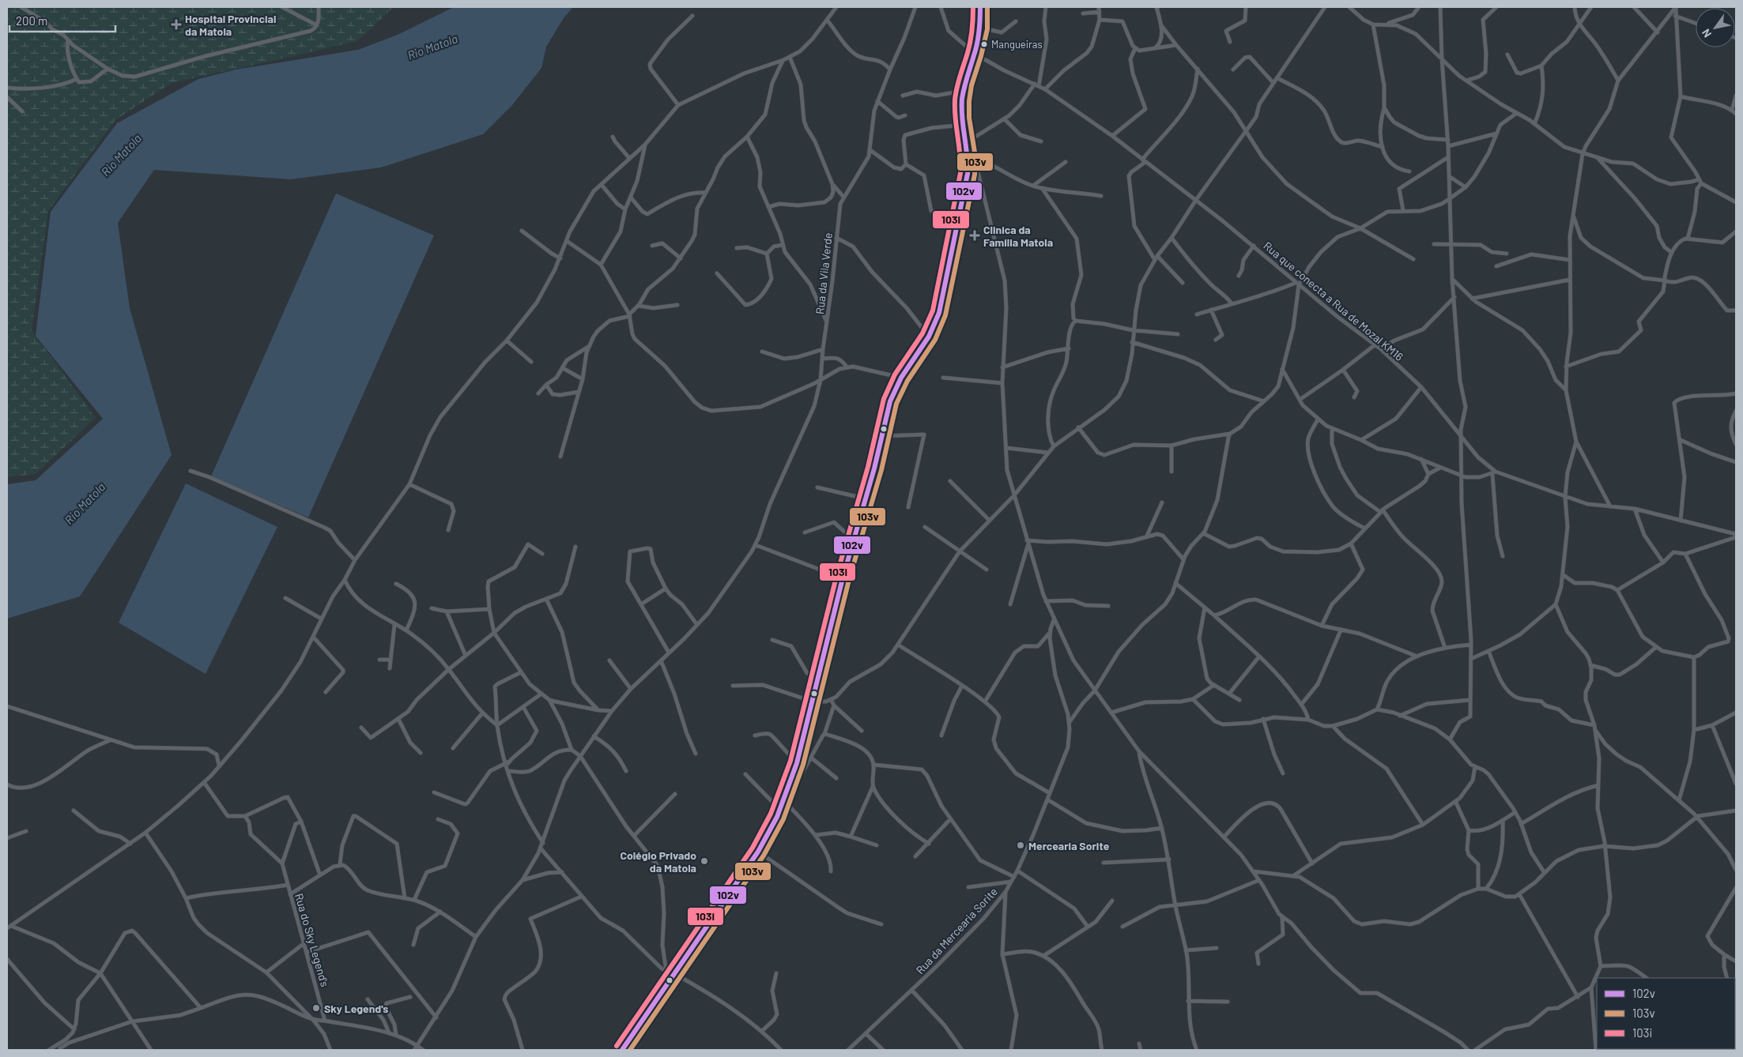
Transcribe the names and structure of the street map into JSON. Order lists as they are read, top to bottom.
{
  "streets": {
    "street": [
      "Rua da Vila Verde",
      "Rua que conecta a Rua de Mozal KM16",
      "Rua da Mercearia Sorite",
      "Rua do Sky Legend's"
    ]
  },
  "water": ["Rio Matola"],
  "places": {
    "health": ["Hospital Provincial da Matola", "Clinica da Familia Matola"],
    "other": [
      "Mangueiras",
      "Mercearia Sorite",
      "Colégio Privado da Matola",
      "Sky Legend's"
    ]
  },
  "lines": ["transit line 102v", "transit line 103v", "transit line 103i"],
  "legend": ["102v", "103v", "103i"],
  "scale_bar": "200 m",
  "north": "bottom left"
}
